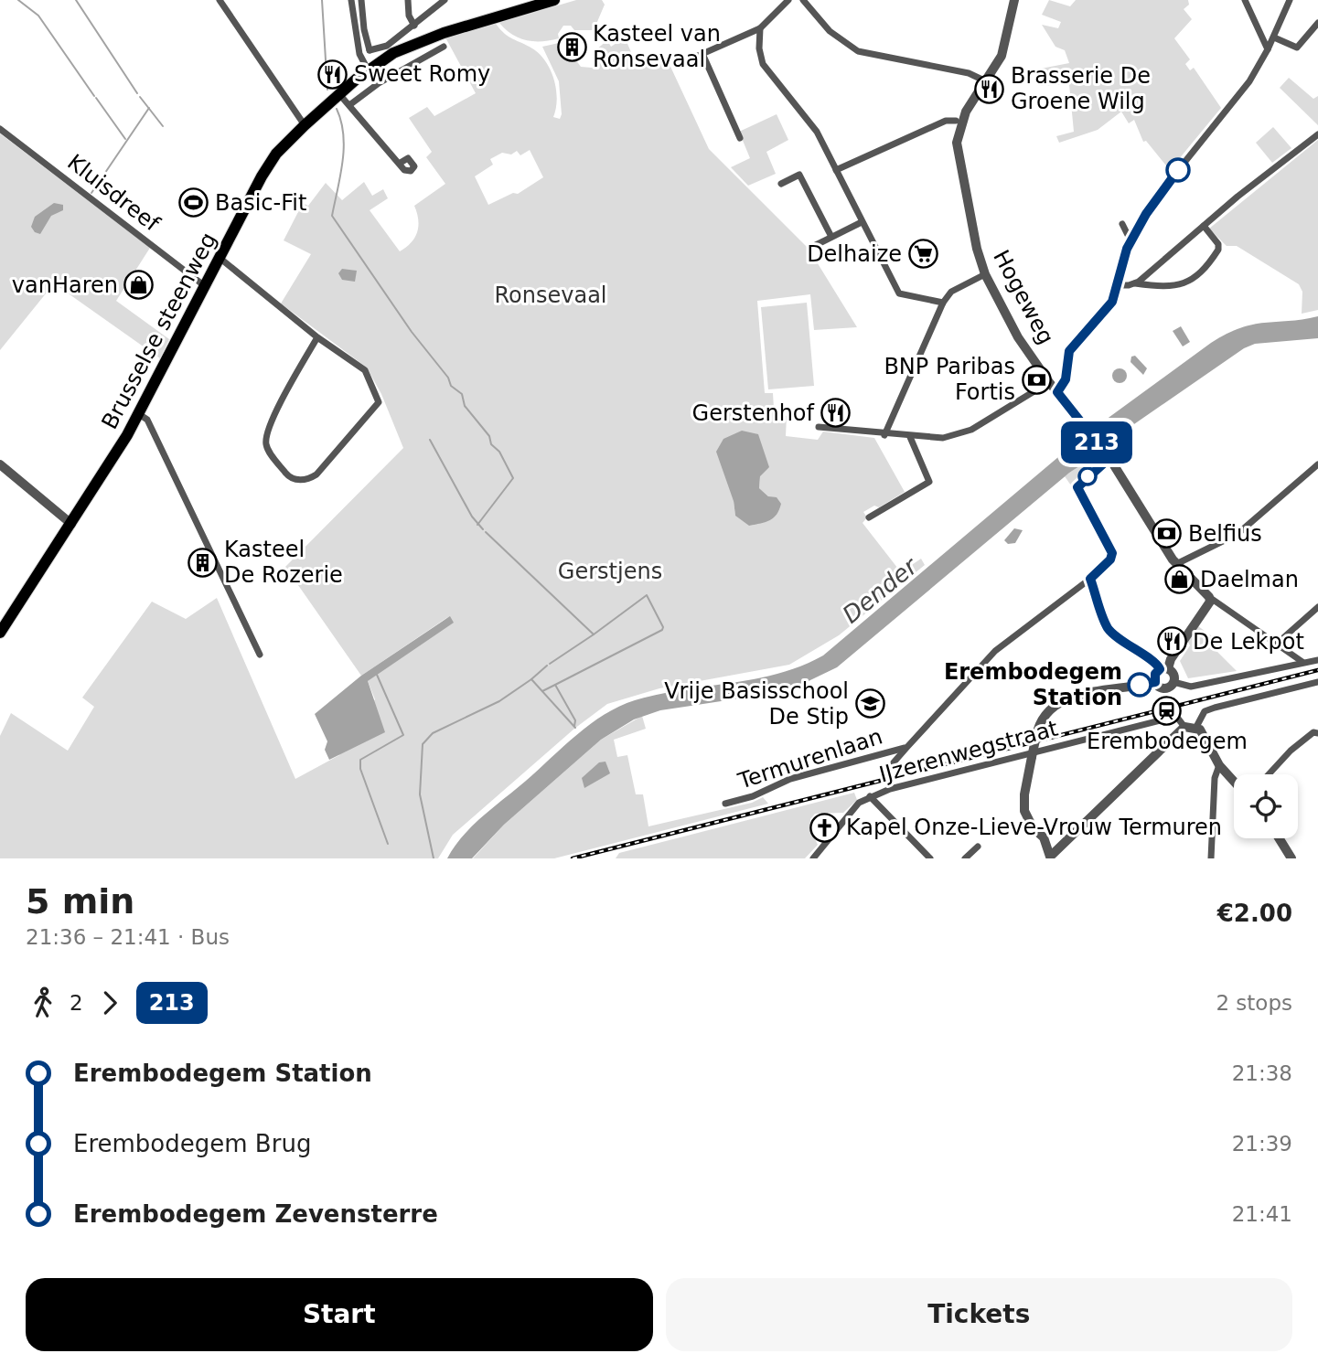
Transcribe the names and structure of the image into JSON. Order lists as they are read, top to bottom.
{
  "streets": {
    "main road": ["Brusselse steenweg"],
    "street": [
      "Kluisdreef",
      "Hogeweg",
      "IJzerenwegstraat",
      "Termurenlaan"
    ]
  },
  "crossings": [
    ["Kluisdreef", "Brusselse steenweg"]
  ],
  "water": ["Dender"],
  "parks": ["Ronsevaal", "Gerstjens"],
  "places": {
    "building": ["Kasteel van Ronsevaal", "Kasteel De Rozerie"],
    "restaurant": [
      "Sweet Romy",
      "Brasserie De Groene Wilg",
      "Gerstenhof",
      "De Lekpot"
    ],
    "sports": ["Basic-Fit"],
    "supermarket": ["Delhaize"],
    "shop": ["vanHaren", "Daelman"],
    "bank": ["BNP Paribas Fortis", "Belfius"],
    "other": ["Erembodegem Station"],
    "school or university": ["Vrije Basisschool De Stip"],
    "station": ["Erembodegem"],
    "church": ["Kapel Onze-Lieve-Vrouw Termuren"]
  },
  "lines": ["bus line 213"],
  "page": {
    "on_map": "213",
    "heading": ["5 min", "21:36 – 21:41 · Bus", "€2.00"],
    "legs": ["2", "213", "2 stops"],
    "list": [
      {
        "name": "Erembodegem Station",
        "value": "21:38"
      },
      {
        "name": "Erembodegem Brug",
        "value": "21:39"
      },
      {
        "name": "Erembodegem Zevensterre",
        "value": "21:41"
      }
    ],
    "buttons": ["Start", "Tickets"]
  }
}
